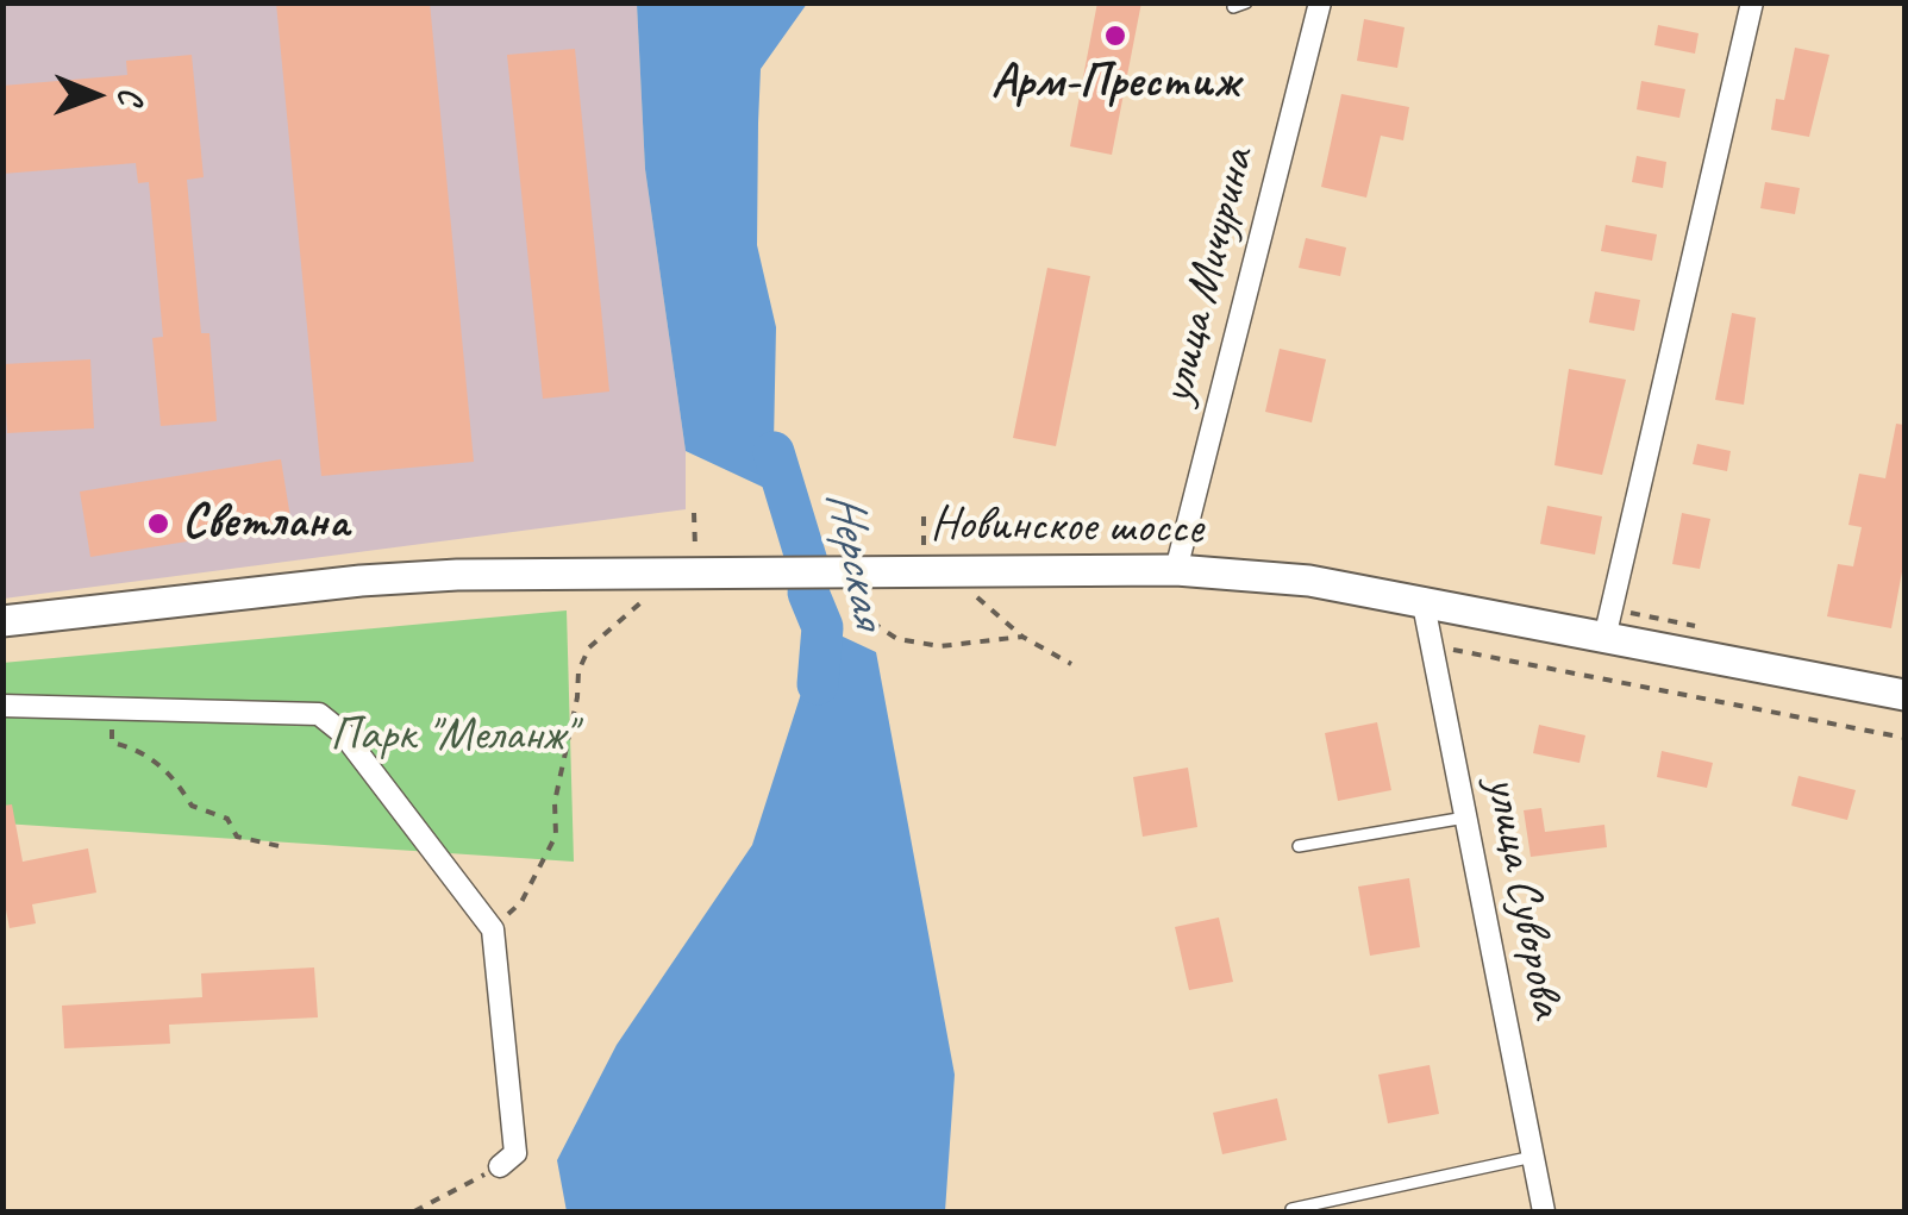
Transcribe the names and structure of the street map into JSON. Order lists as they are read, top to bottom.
{
  "streets": {
    "street": ["улица Мичурина", "Новинское шоссе", "улица Суворова"]
  },
  "crossings": [
    ["улица Мичурина", "Новинское шоссе"],
    ["Новинское шоссе", "улица Суворова"]
  ],
  "water": ["Нерская"],
  "parks": ["Парк \"Меланж\""],
  "places": ["Арм-Престиж", "Светлана"],
  "north": "right"
}
